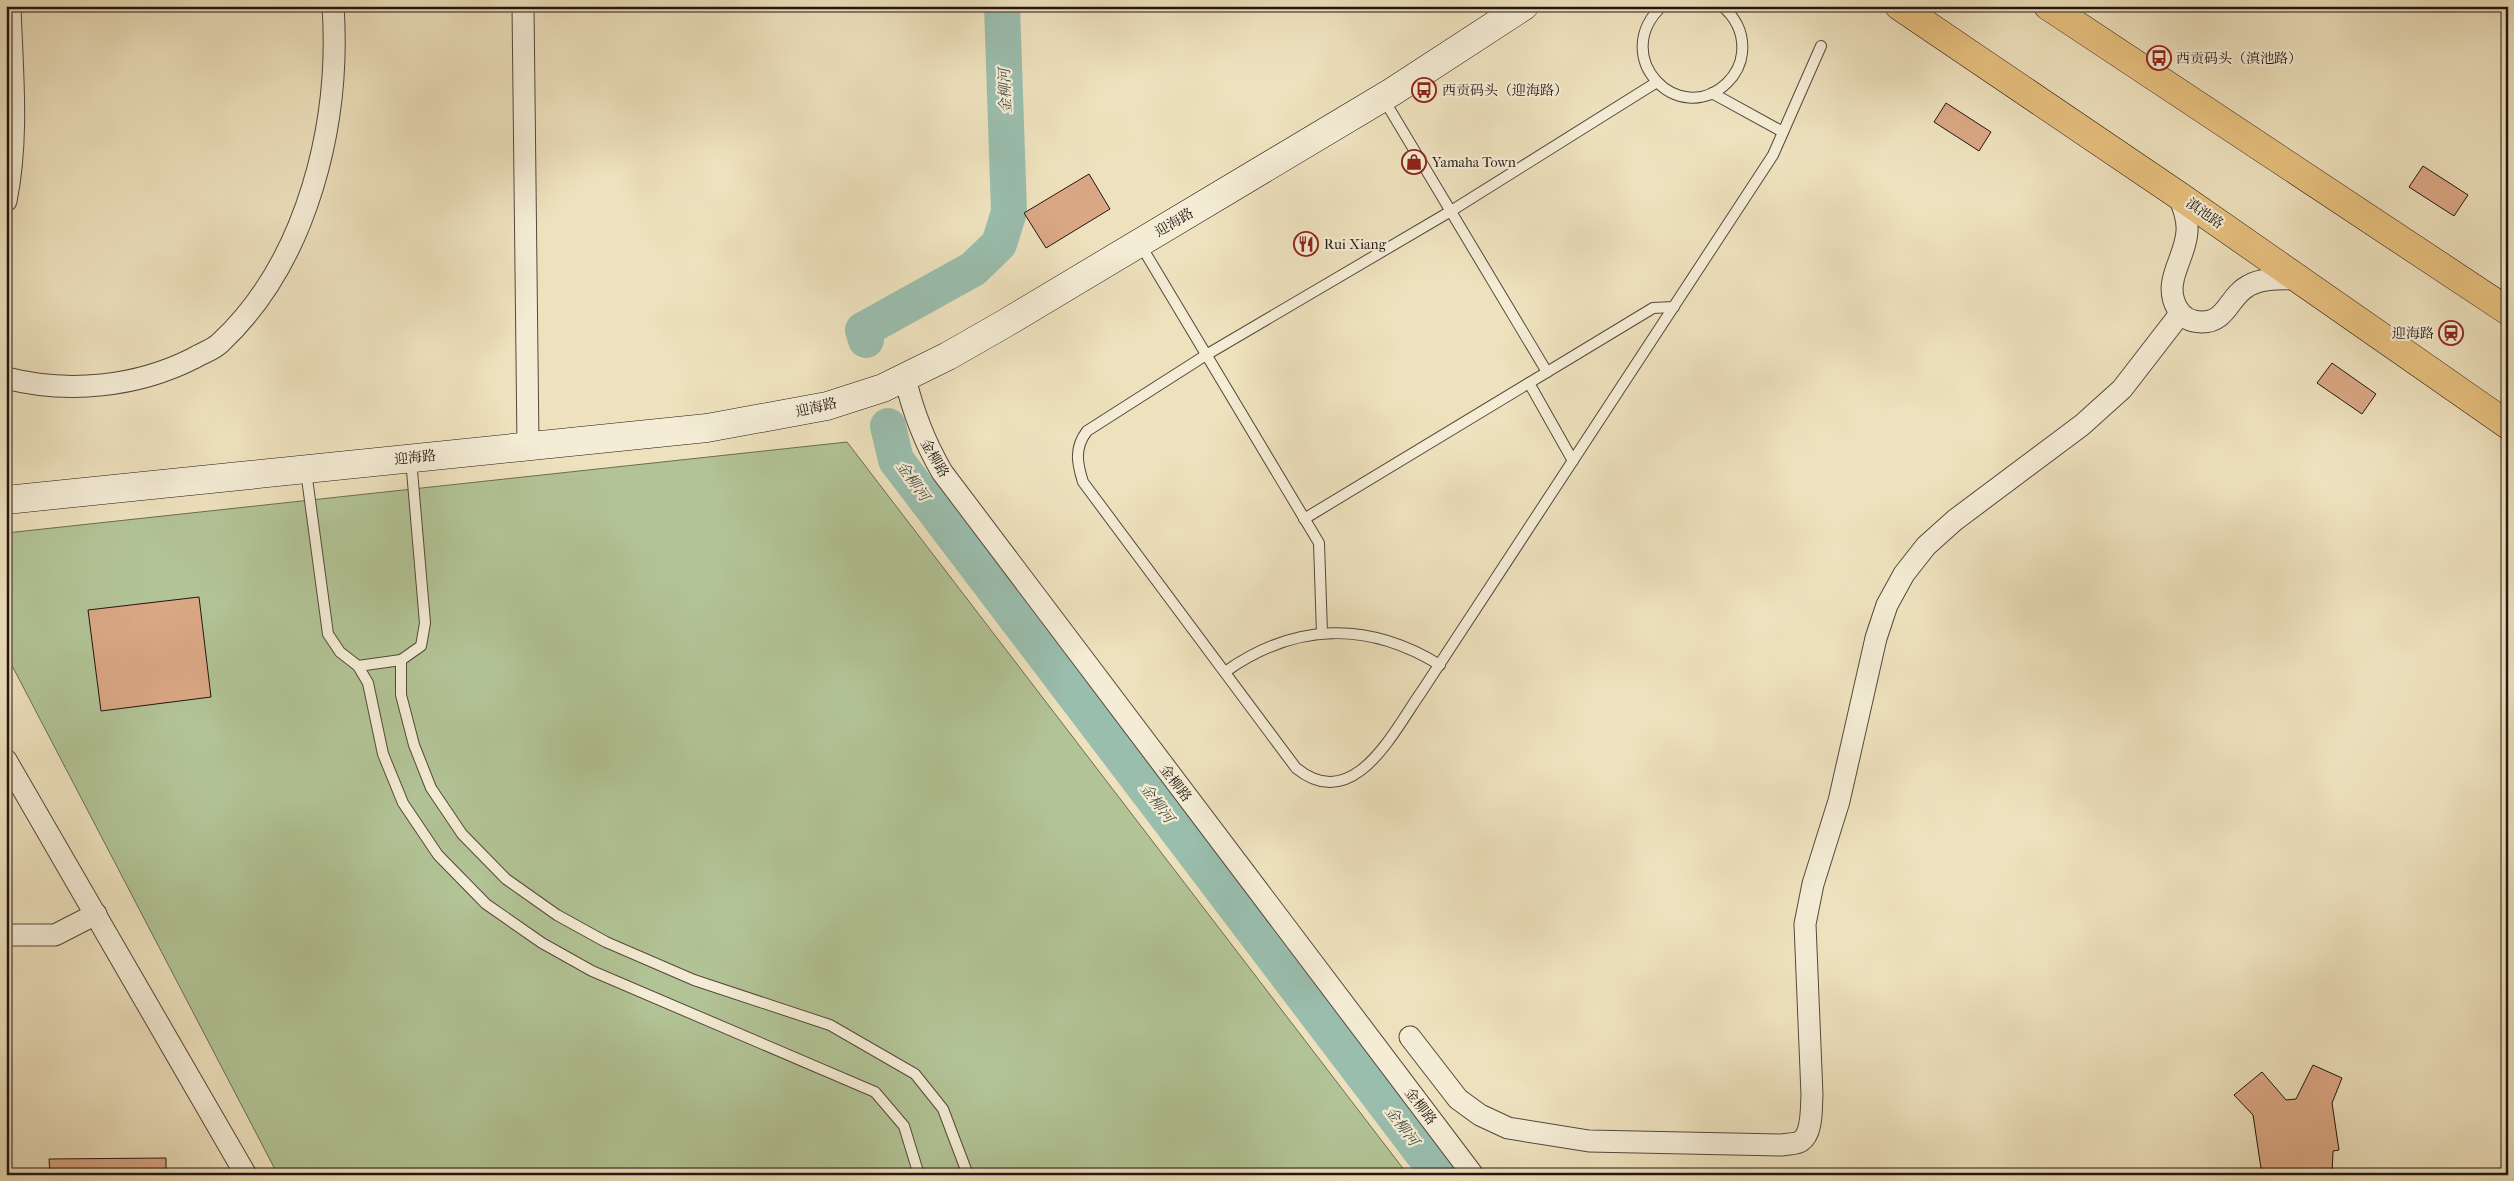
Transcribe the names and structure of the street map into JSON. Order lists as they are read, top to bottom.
{
  "streets": {
    "main road": ["滇池路"],
    "street": ["迎海路", "金柳路"]
  },
  "crossings": [
    ["迎海路", "金柳路"]
  ],
  "water": ["金柳河"],
  "places": {
    "bus stop": ["西贡码头（滇池路）", "西贡码头（迎海路）"],
    "shop": ["Yamaha Town"],
    "restaurant": ["Rui Xiang"],
    "station": ["迎海路"]
  }
}
